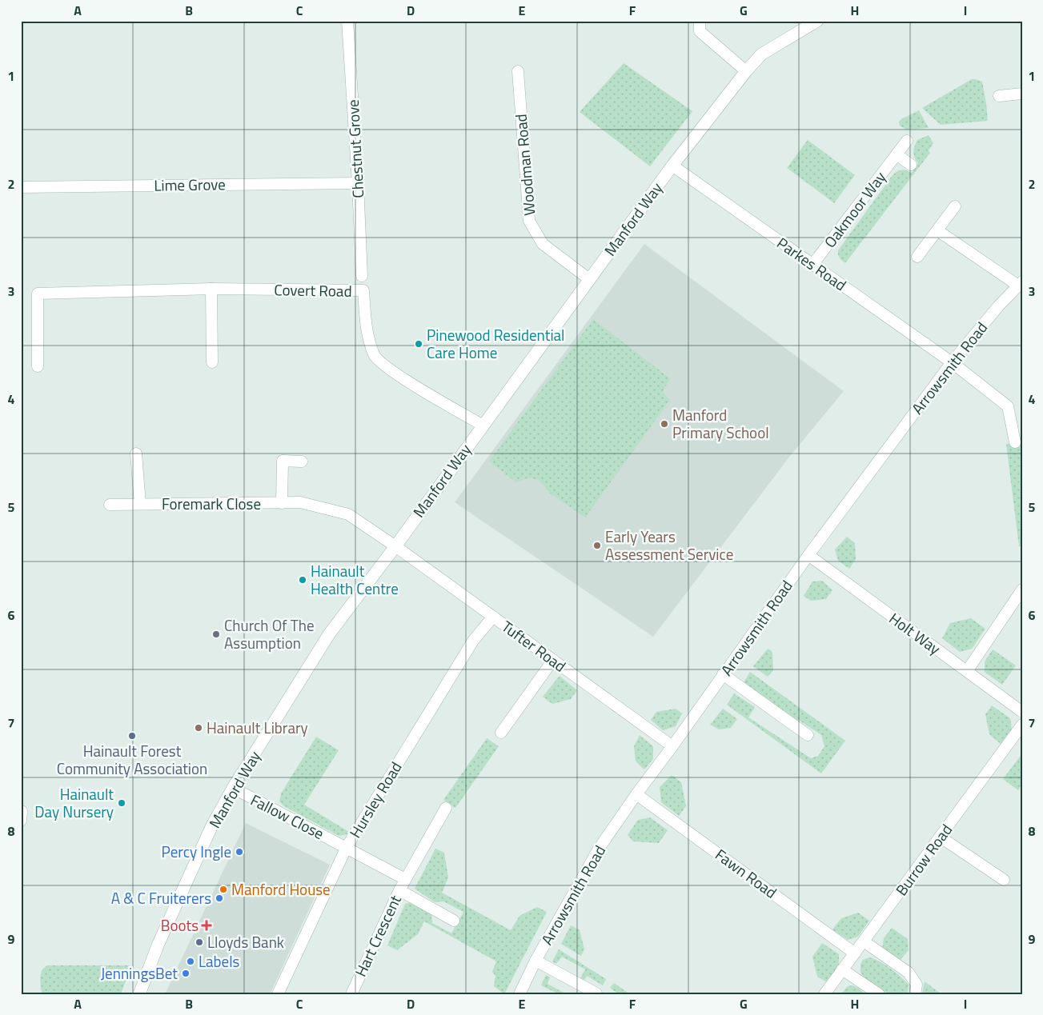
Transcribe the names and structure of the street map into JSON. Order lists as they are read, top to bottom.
{
  "streets": {
    "street": [
      "Chestnut Grove",
      "Woodman Road",
      "Lime Grove",
      "Oakmoor Way",
      "Manford Way",
      "Parkes Road",
      "Covert Road",
      "Arrowsmith Road",
      "Foremark Close",
      "Holt Way",
      "Tufter Road",
      "Hursley Road",
      "Fallow Close",
      "Burrow Road",
      "Fawn Road",
      "Hart Crescent"
    ]
  },
  "crossings": [
    ["Chestnut Grove", "Lime Grove"],
    ["Woodman Road", "Manford Way"],
    ["Oakmoor Way", "Parkes Road"],
    ["Manford Way", "Parkes Road"],
    ["Manford Way", "Covert Road"],
    ["Manford Way", "Foremark Close"],
    ["Manford Way", "Tufter Road"],
    ["Manford Way", "Fallow Close"],
    ["Parkes Road", "Arrowsmith Road"],
    ["Arrowsmith Road", "Holt Way"],
    ["Arrowsmith Road", "Tufter Road"],
    ["Arrowsmith Road", "Fawn Road"],
    ["Foremark Close", "Tufter Road"],
    ["Tufter Road", "Hursley Road"],
    ["Hursley Road", "Fallow Close"],
    ["Fallow Close", "Hart Crescent"],
    ["Burrow Road", "Fawn Road"]
  ],
  "places": {
    "other": [
      "Pinewood Residential Care Home",
      "Manford Primary School",
      "Early Years Assessment Service",
      "Hainault Health Centre",
      "Church Of The Assumption",
      "Hainault Library",
      "Hainault Forest Community Association",
      "Hainault Day Nursery",
      "Percy Ingle",
      "Manford House",
      "A & C Fruiterers",
      "Lloyds Bank",
      "Labels",
      "JenningsBet"
    ],
    "health": ["Boots"]
  },
  "grid": {
    "columns": [
      "A",
      "B",
      "C",
      "D",
      "E",
      "F",
      "G",
      "H",
      "I"
    ],
    "rows": [
      "1",
      "2",
      "3",
      "4",
      "5",
      "6",
      "7",
      "8",
      "9"
    ]
  }
}
